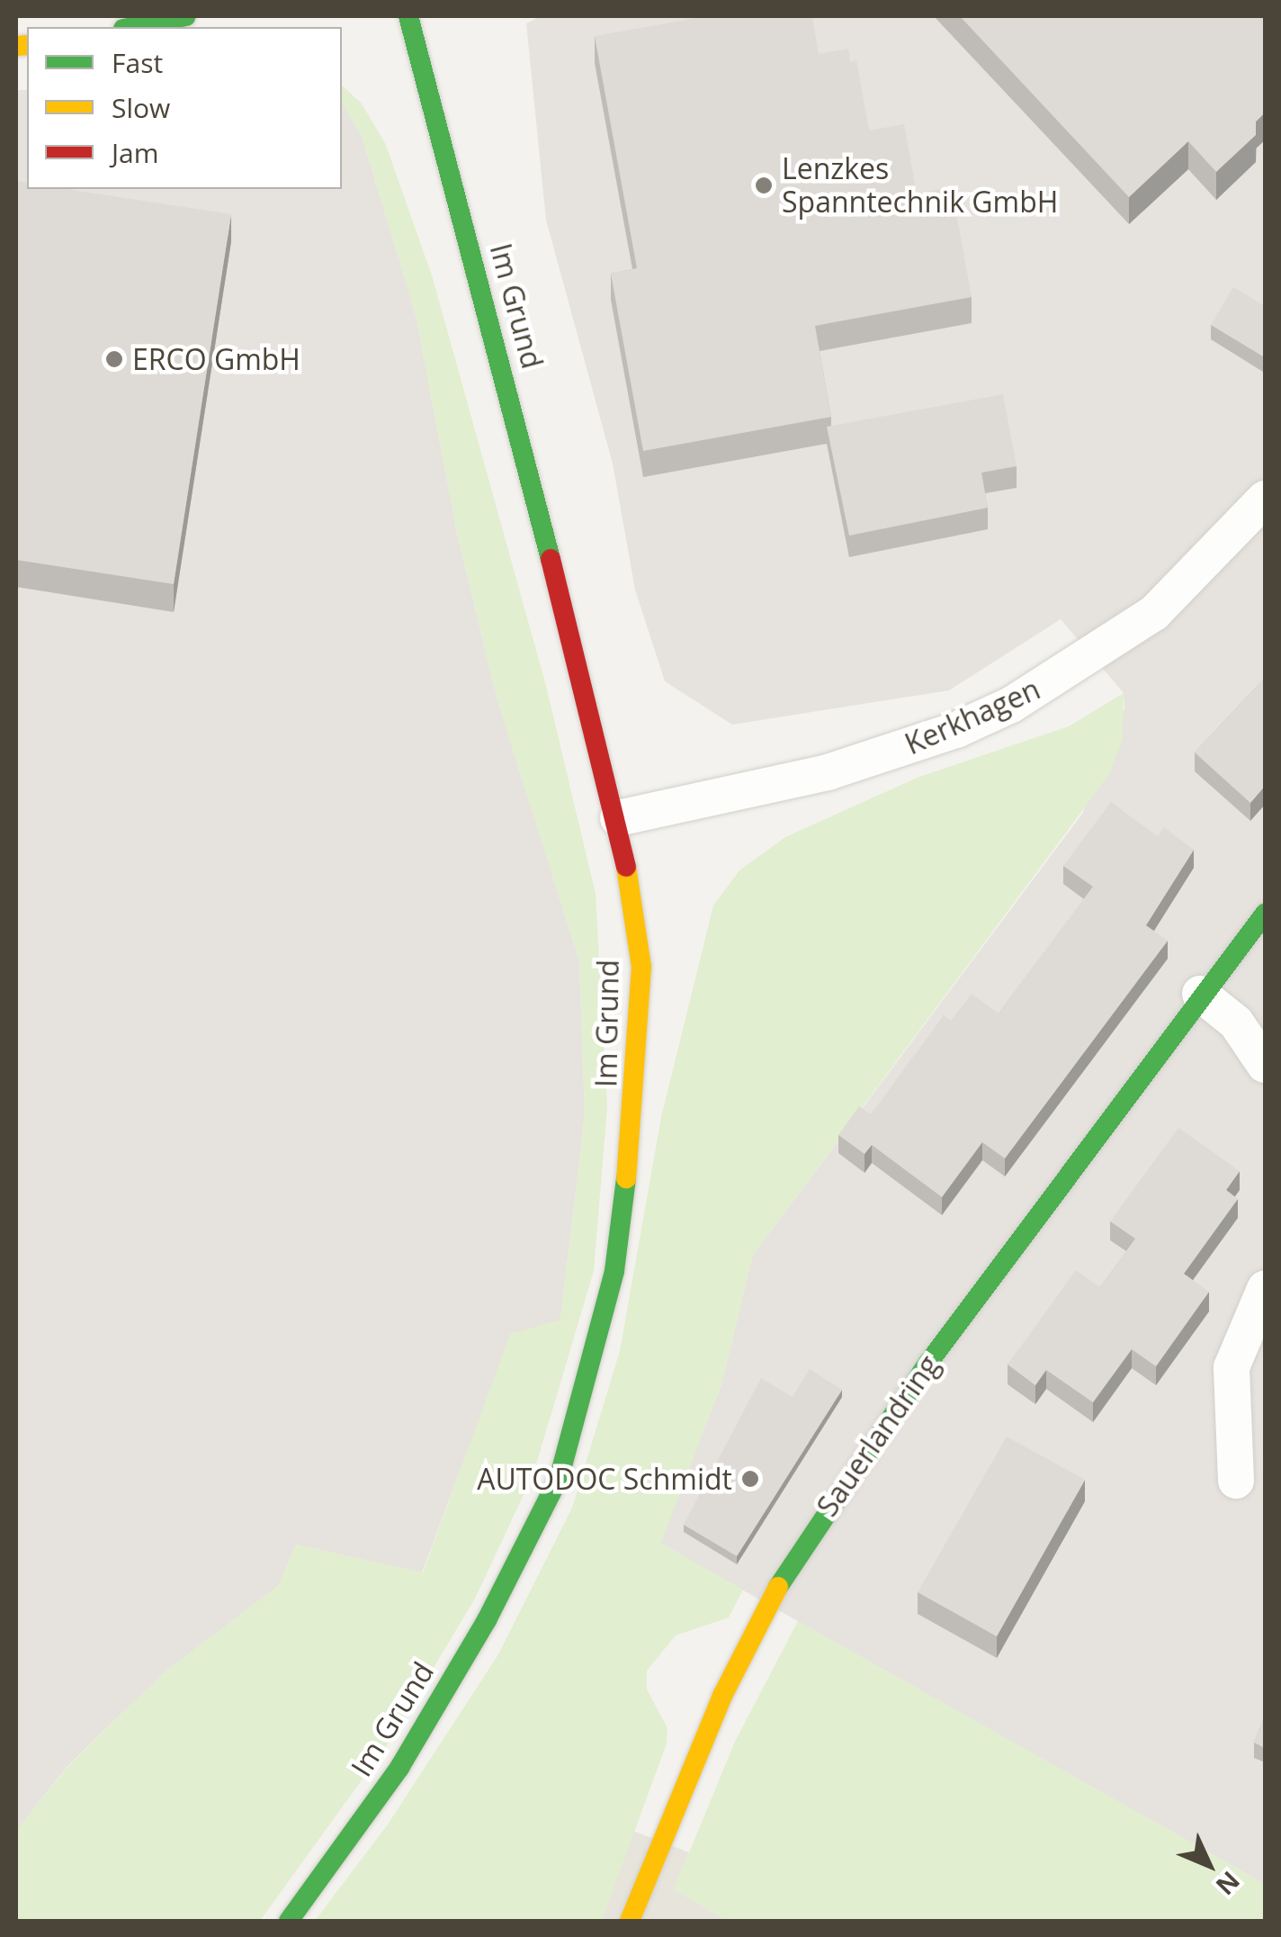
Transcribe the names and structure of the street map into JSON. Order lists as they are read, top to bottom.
{
  "streets": {
    "main road": ["Im Grund", "Sauerlandring"],
    "street": ["Kerkhagen"]
  },
  "crossings": [
    ["Im Grund", "Kerkhagen"]
  ],
  "places": ["Lenzkes Spanntechnik GmbH", "ERCO GmbH", "AUTODOC Schmidt"],
  "legend": ["Fast", "Slow", "Jam"],
  "north": "bottom right"
}
